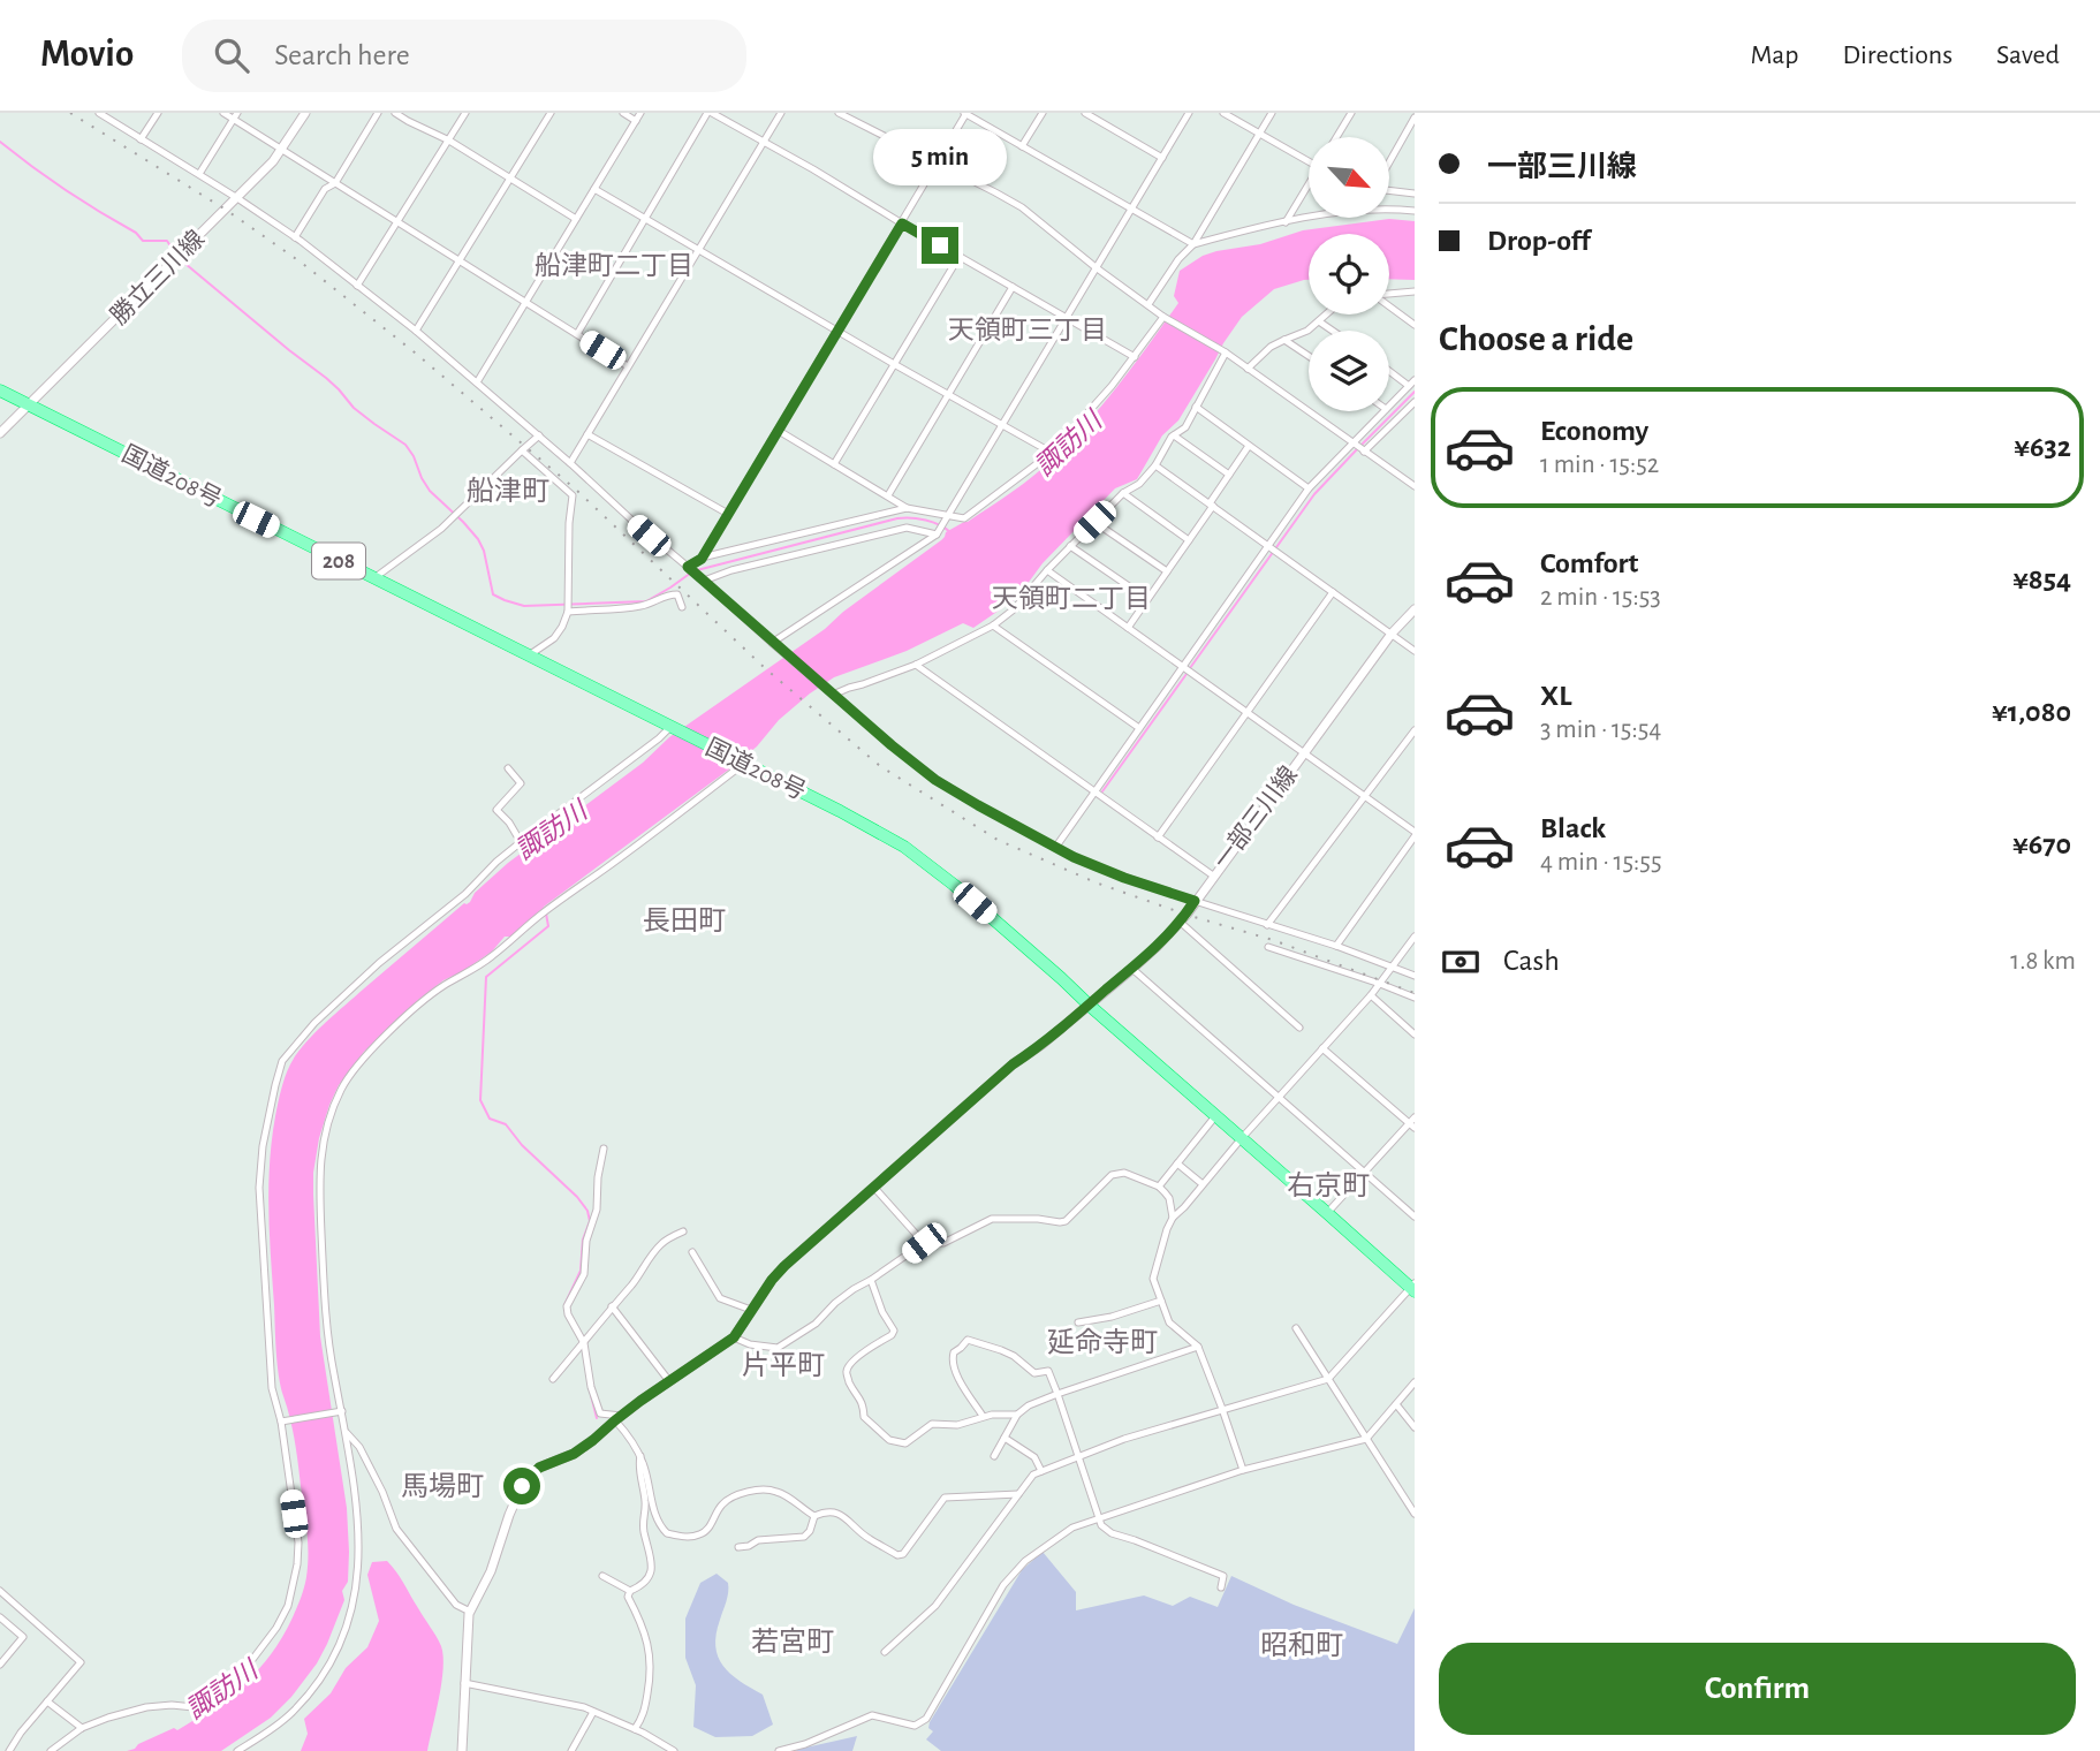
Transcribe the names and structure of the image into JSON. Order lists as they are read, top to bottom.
{
  "streets": {
    "highway": ["国道208号", "208"],
    "main road": ["勝立三川線", "一部三川線"]
  },
  "crossings": [
    ["勝立三川線", "国道208号"],
    ["国道208号", "一部三川線"]
  ],
  "districts": [
    "船津町二丁目",
    "天領町三丁目",
    "船津町",
    "天領町二丁目",
    "長田町",
    "右京町",
    "延命寺町",
    "片平町",
    "馬場町",
    "若宮町",
    "昭和町"
  ],
  "water": ["諏訪川"],
  "north": "bottom right",
  "page": {
    "header": "Movio",
    "search": "Search here",
    "nav": ["Map", "Directions", "Saved"],
    "banner": ["一部三川線", "Drop-off"],
    "bubble": "5 min",
    "heading": "Choose a ride",
    "list": [
      {
        "name": "Economy",
        "note": "1 min · 15:52",
        "value": "¥632"
      },
      {
        "name": "Comfort",
        "note": "2 min · 15:53",
        "value": "¥854"
      },
      {
        "name": "XL",
        "note": "3 min · 15:54",
        "value": "¥1,080"
      },
      {
        "name": "Black",
        "note": "4 min · 15:55",
        "value": "¥670"
      }
    ],
    "pay": ["Cash", "1.8 km"],
    "buttons": "Confirm"
  }
}
